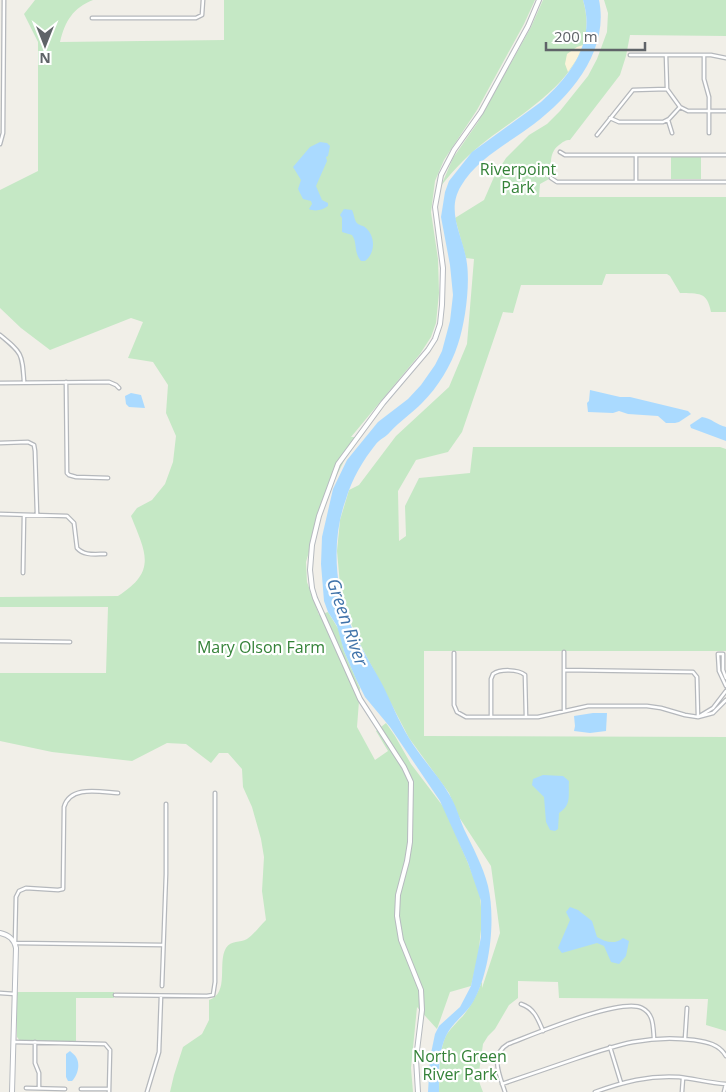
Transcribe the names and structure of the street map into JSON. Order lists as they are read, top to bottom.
{
  "water": ["Green River"],
  "parks": ["Riverpoint Park", "Mary Olson Farm", "North Green River Park"],
  "scale_bar": "200 m",
  "north": "bottom"
}
